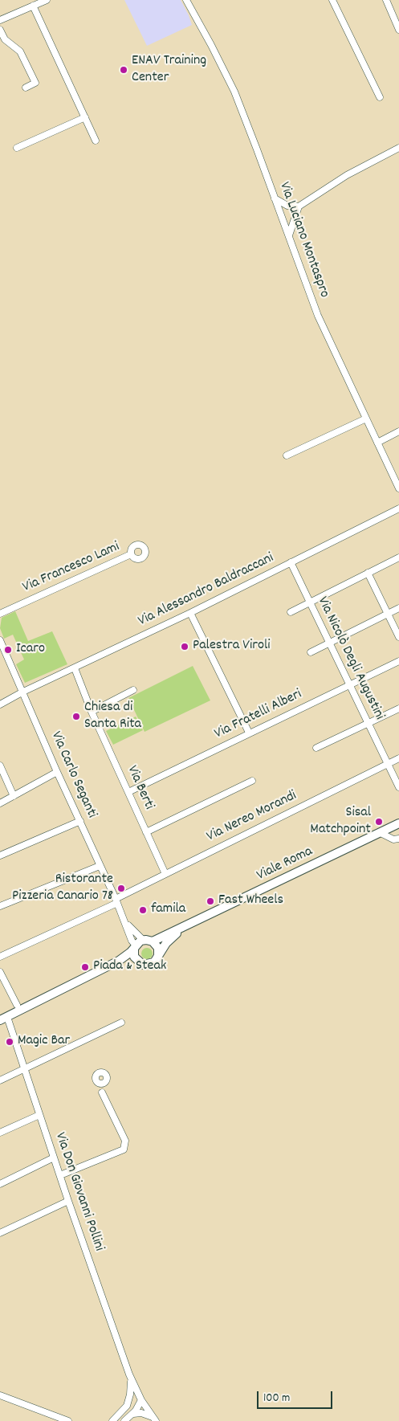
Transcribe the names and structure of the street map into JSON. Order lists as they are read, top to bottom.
{
  "streets": {
    "main road": ["Viale Roma"],
    "street": [
      "Via Luciano Montaspro",
      "Via Francesco Lami",
      "Via Alessandro Baldraccani",
      "Via Nicolò Degli Augustini",
      "Via Fratelli Alberi",
      "Via Carlo Seganti",
      "Via Berti",
      "Via Nereo Morandi",
      "Via Don Giovanni Pollini"
    ]
  },
  "crossings": [
    ["Via Alessandro Baldraccani", "Via Nicolò Degli Augustini"],
    ["Via Alessandro Baldraccani", "Via Carlo Seganti"],
    ["Via Alessandro Baldraccani", "Via Berti"],
    ["Via Nicolò Degli Augustini", "Via Fratelli Alberi"],
    ["Via Nicolò Degli Augustini", "Via Nereo Morandi"],
    ["Via Fratelli Alberi", "Via Berti"],
    ["Via Carlo Seganti", "Via Nereo Morandi"],
    ["Via Carlo Seganti", "Viale Roma"],
    ["Via Berti", "Via Nereo Morandi"]
  ],
  "places": [
    "ENAV Training Center",
    "Palestra Viroli",
    "Icaro",
    "Chiesa di Santa Rita",
    "Sisal Matchpoint",
    "Ristorante Pizzeria Canario 78",
    "Fast Wheels",
    "famila",
    "Piada & Steak",
    "Magic Bar"
  ],
  "scale_bar": "100 m"
}
